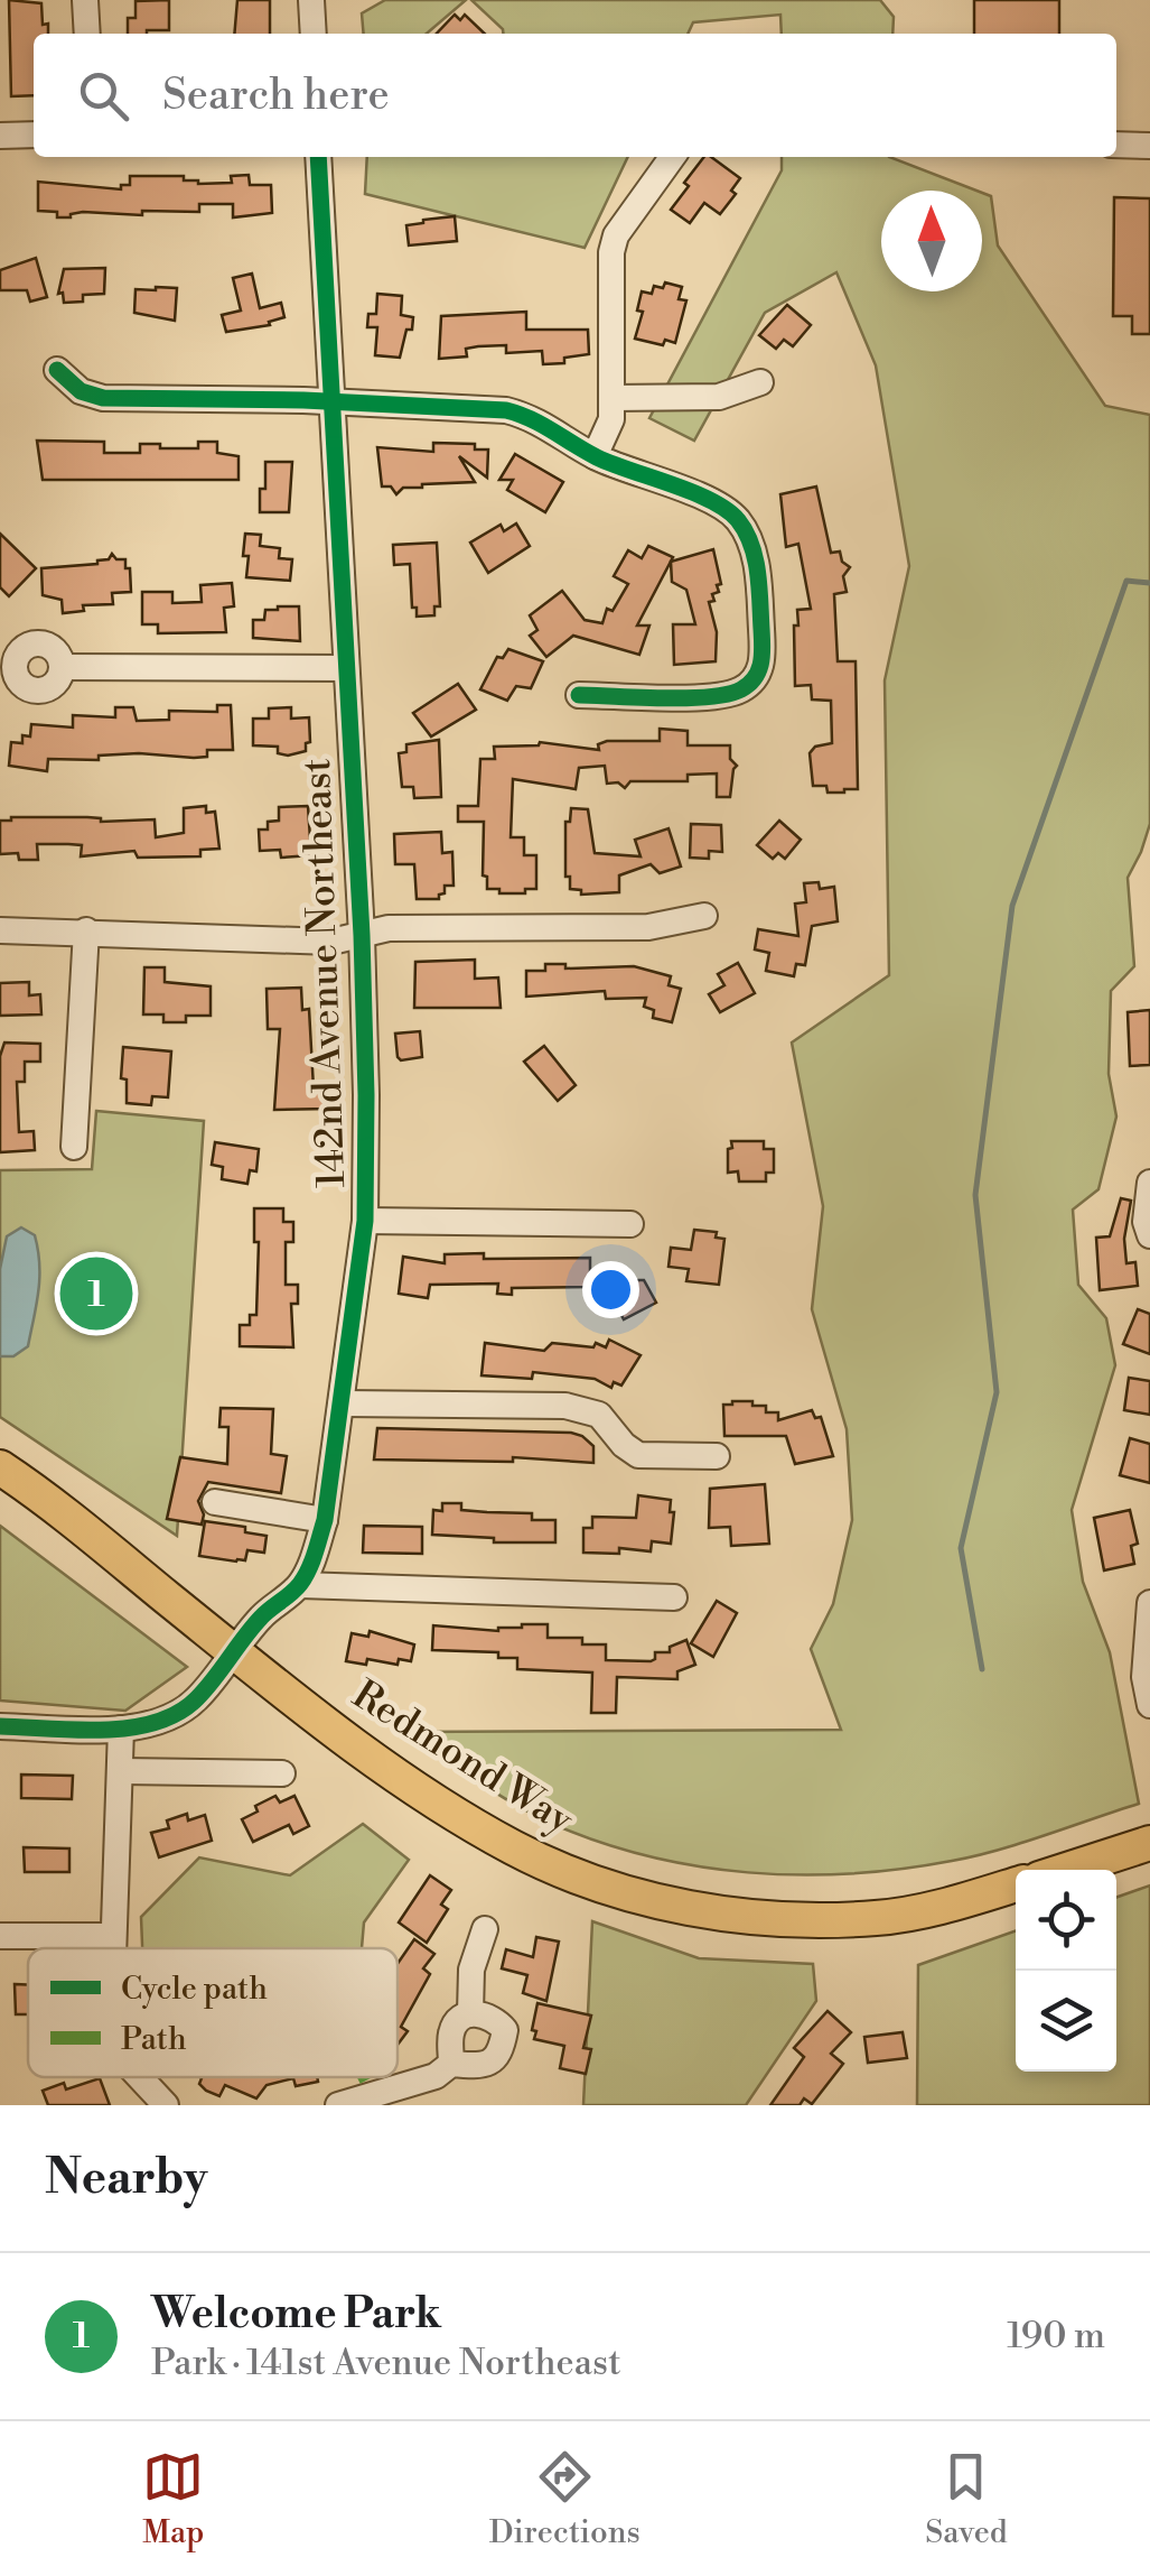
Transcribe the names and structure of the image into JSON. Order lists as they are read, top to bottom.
{
  "streets": {
    "main road": ["Redmond Way"],
    "street": ["142nd Avenue Northeast"]
  },
  "crossings": [
    ["142nd Avenue Northeast", "Redmond Way"]
  ],
  "legend": ["Cycle path", "Path"],
  "north": "top",
  "page": {
    "search": "Search here",
    "pins": "1",
    "heading": "Nearby",
    "list": [
      {
        "mark": "1",
        "name": "Welcome Park",
        "note": "Park · 141st Avenue Northeast",
        "value": "190 m"
      }
    ],
    "nav": ["Map", "Directions", "Saved"]
  }
}
